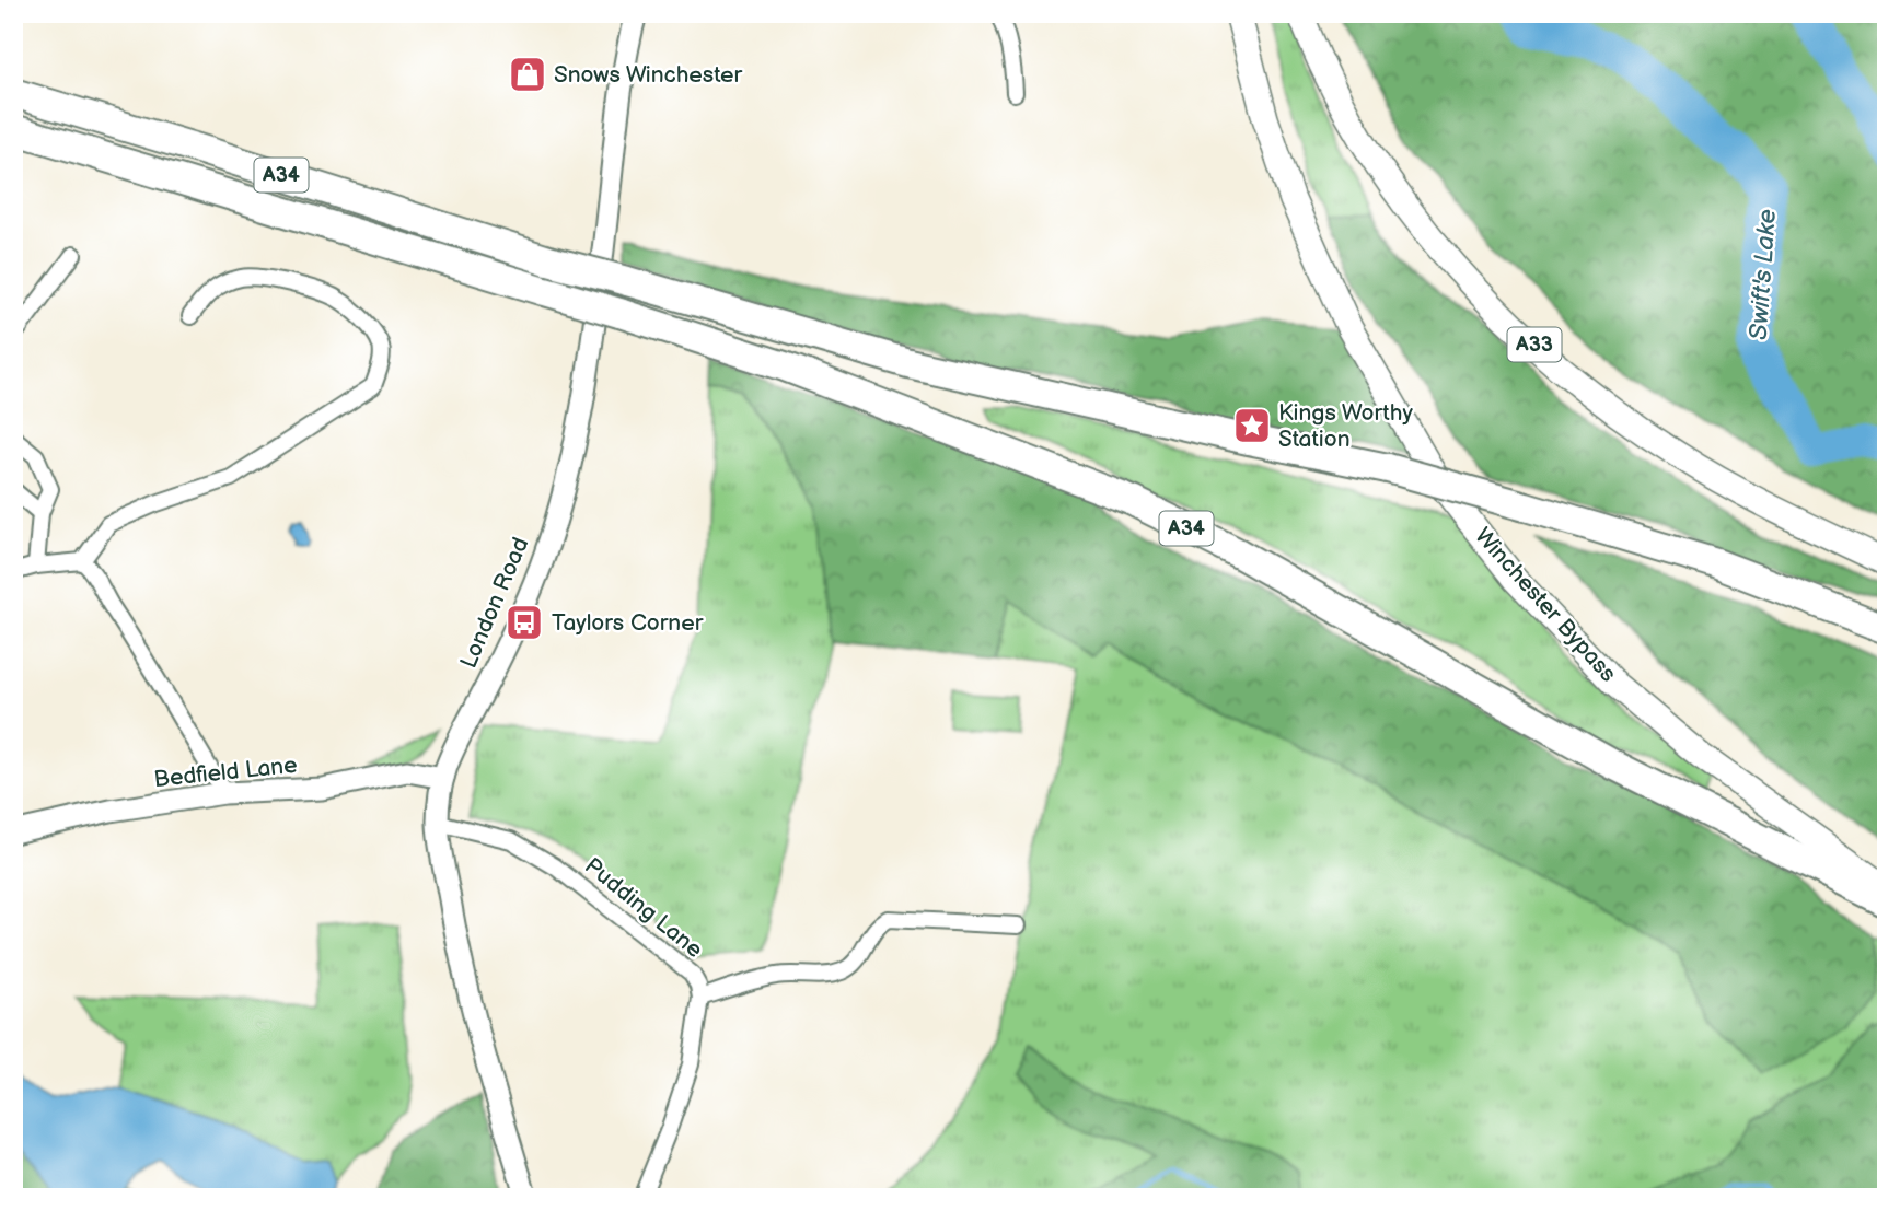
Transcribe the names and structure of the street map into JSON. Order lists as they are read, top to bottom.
{
  "streets": {
    "highway": ["A34"],
    "main road": [
      "A33",
      "London Road",
      "Winchester Bypass",
      "Bedfield Lane"
    ],
    "street": ["Pudding Lane"]
  },
  "crossings": [
    ["A34", "Winchester Bypass"],
    ["London Road", "Bedfield Lane"],
    ["London Road", "Pudding Lane"]
  ],
  "water": ["Swift's Lake"],
  "places": {
    "shop": ["Snows Winchester"],
    "place": ["Kings Worthy Station"],
    "bus stop": ["Taylors Corner"]
  }
}
